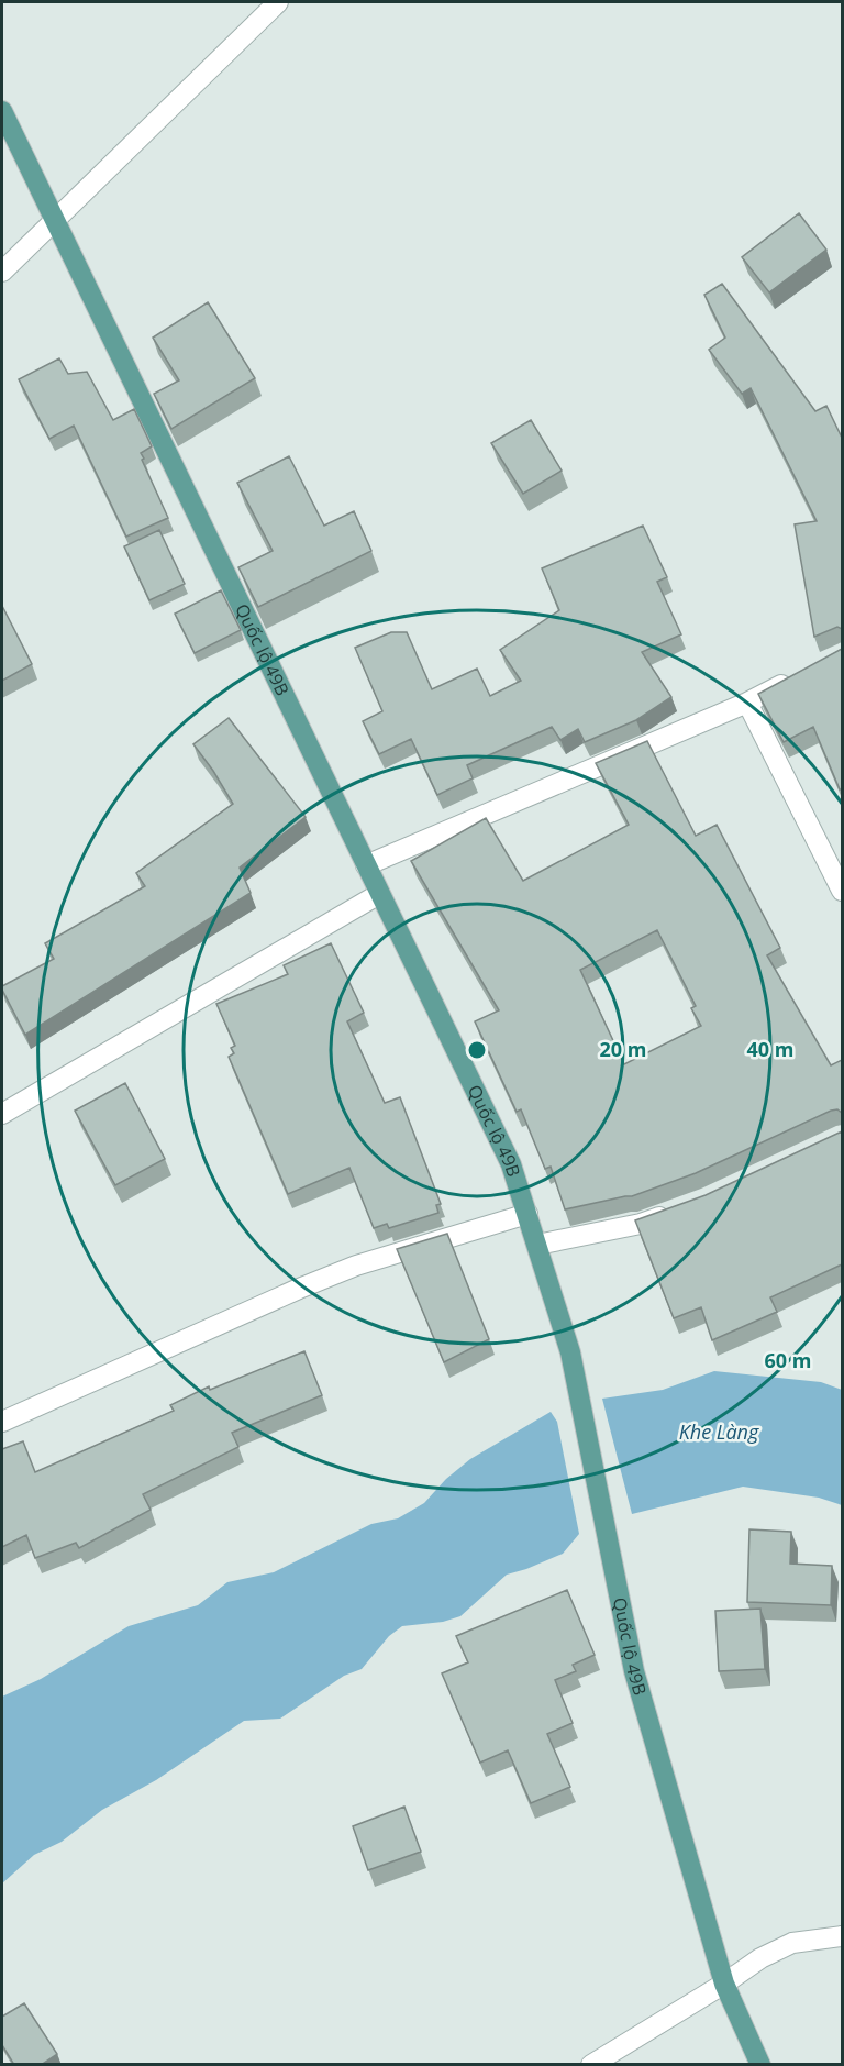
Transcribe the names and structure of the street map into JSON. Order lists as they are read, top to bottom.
{
  "streets": {
    "main road": ["Quốc lộ 49B"]
  },
  "water": ["Khe Làng"],
  "rings": ["20 m", "40 m", "60 m"]
}
